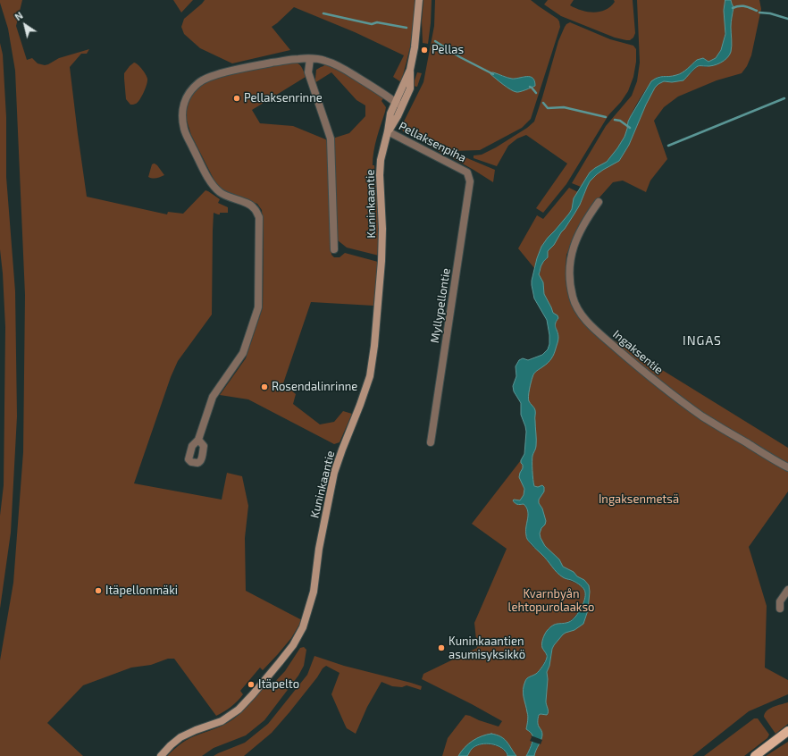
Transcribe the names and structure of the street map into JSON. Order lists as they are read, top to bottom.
{
  "streets": {
    "main road": ["Kuninkaantie"],
    "street": ["Pellaksenpiha", "Myllypellontie", "Ingaksentie"]
  },
  "crossings": [
    ["Pellaksenpiha", "Kuninkaantie"],
    ["Pellaksenpiha", "Myllypellontie"]
  ],
  "districts": ["INGAS"],
  "parks": ["Ingaksenmetsä", "Kvarnbyån lehtopurolaakso"],
  "places": [
    "Pellas",
    "Pellaksenrinne",
    "Rosendalinrinne",
    "Itäpellonmäki",
    "Kuninkaantien asumisyksikkö",
    "Itäpelto"
  ],
  "north": "top left"
}
